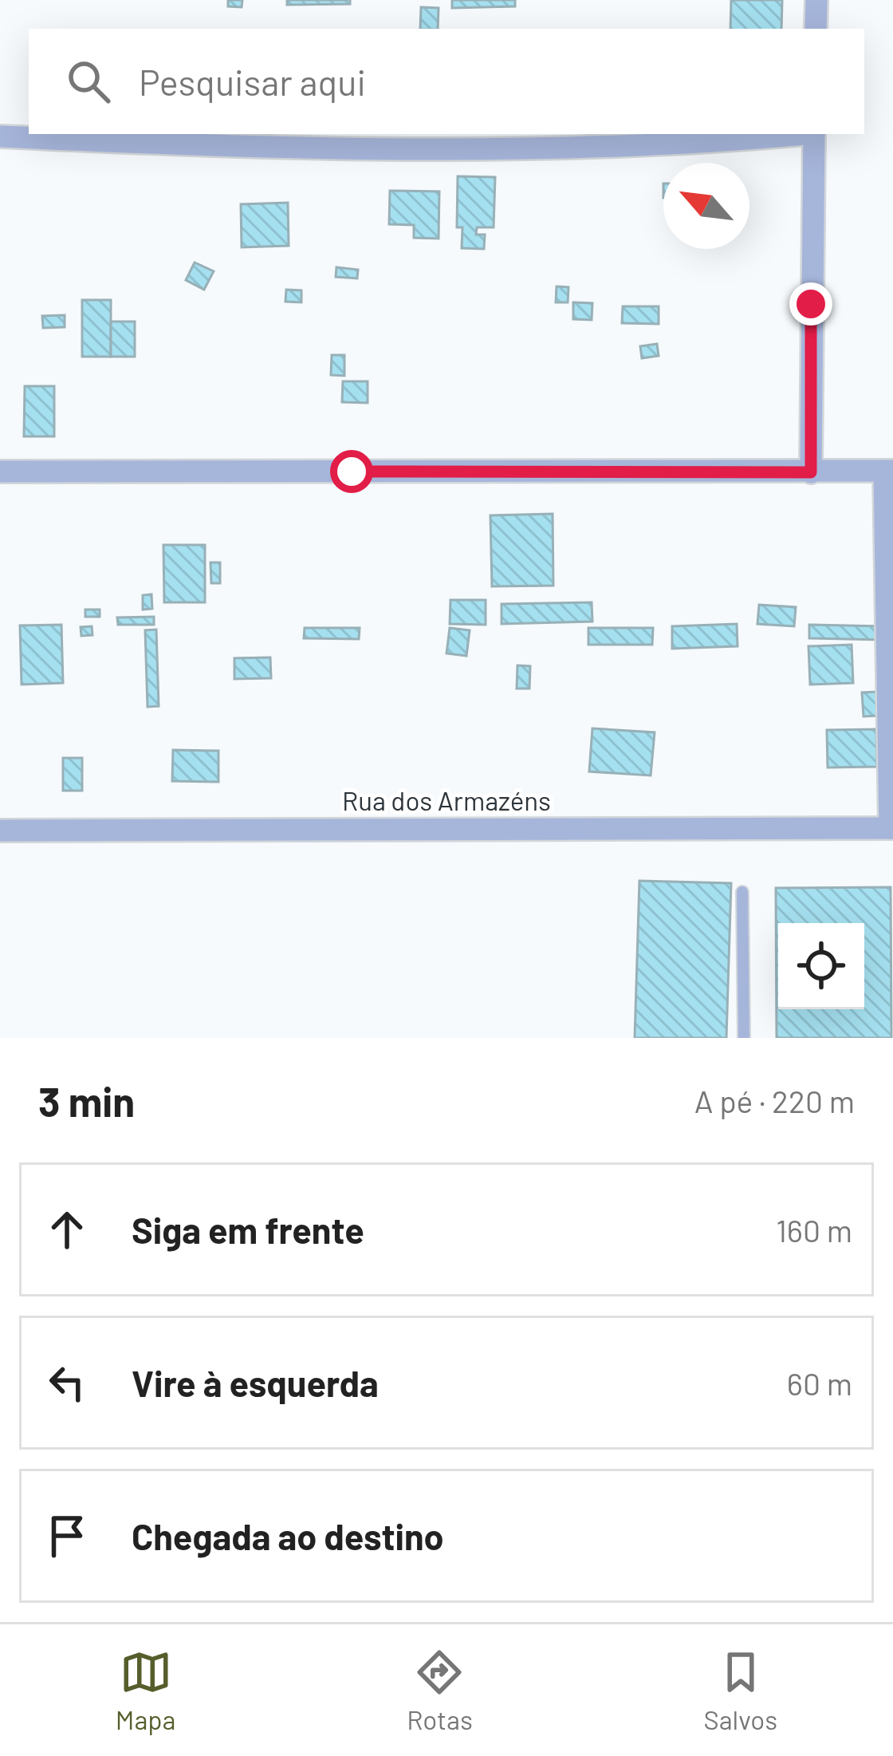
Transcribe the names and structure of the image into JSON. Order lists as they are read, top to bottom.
{
  "streets": {
    "street": ["Rua dos Armazéns"]
  },
  "north": "top left",
  "page": {
    "search": "Pesquisar aqui",
    "heading": ["3 min", "A pé · 220 m"],
    "list": [
      ["Siga em frente", "160 m"],
      ["Vire à esquerda", "60 m"],
      "Chegada ao destino"
    ],
    "nav": ["Mapa", "Rotas", "Salvos"]
  }
}
